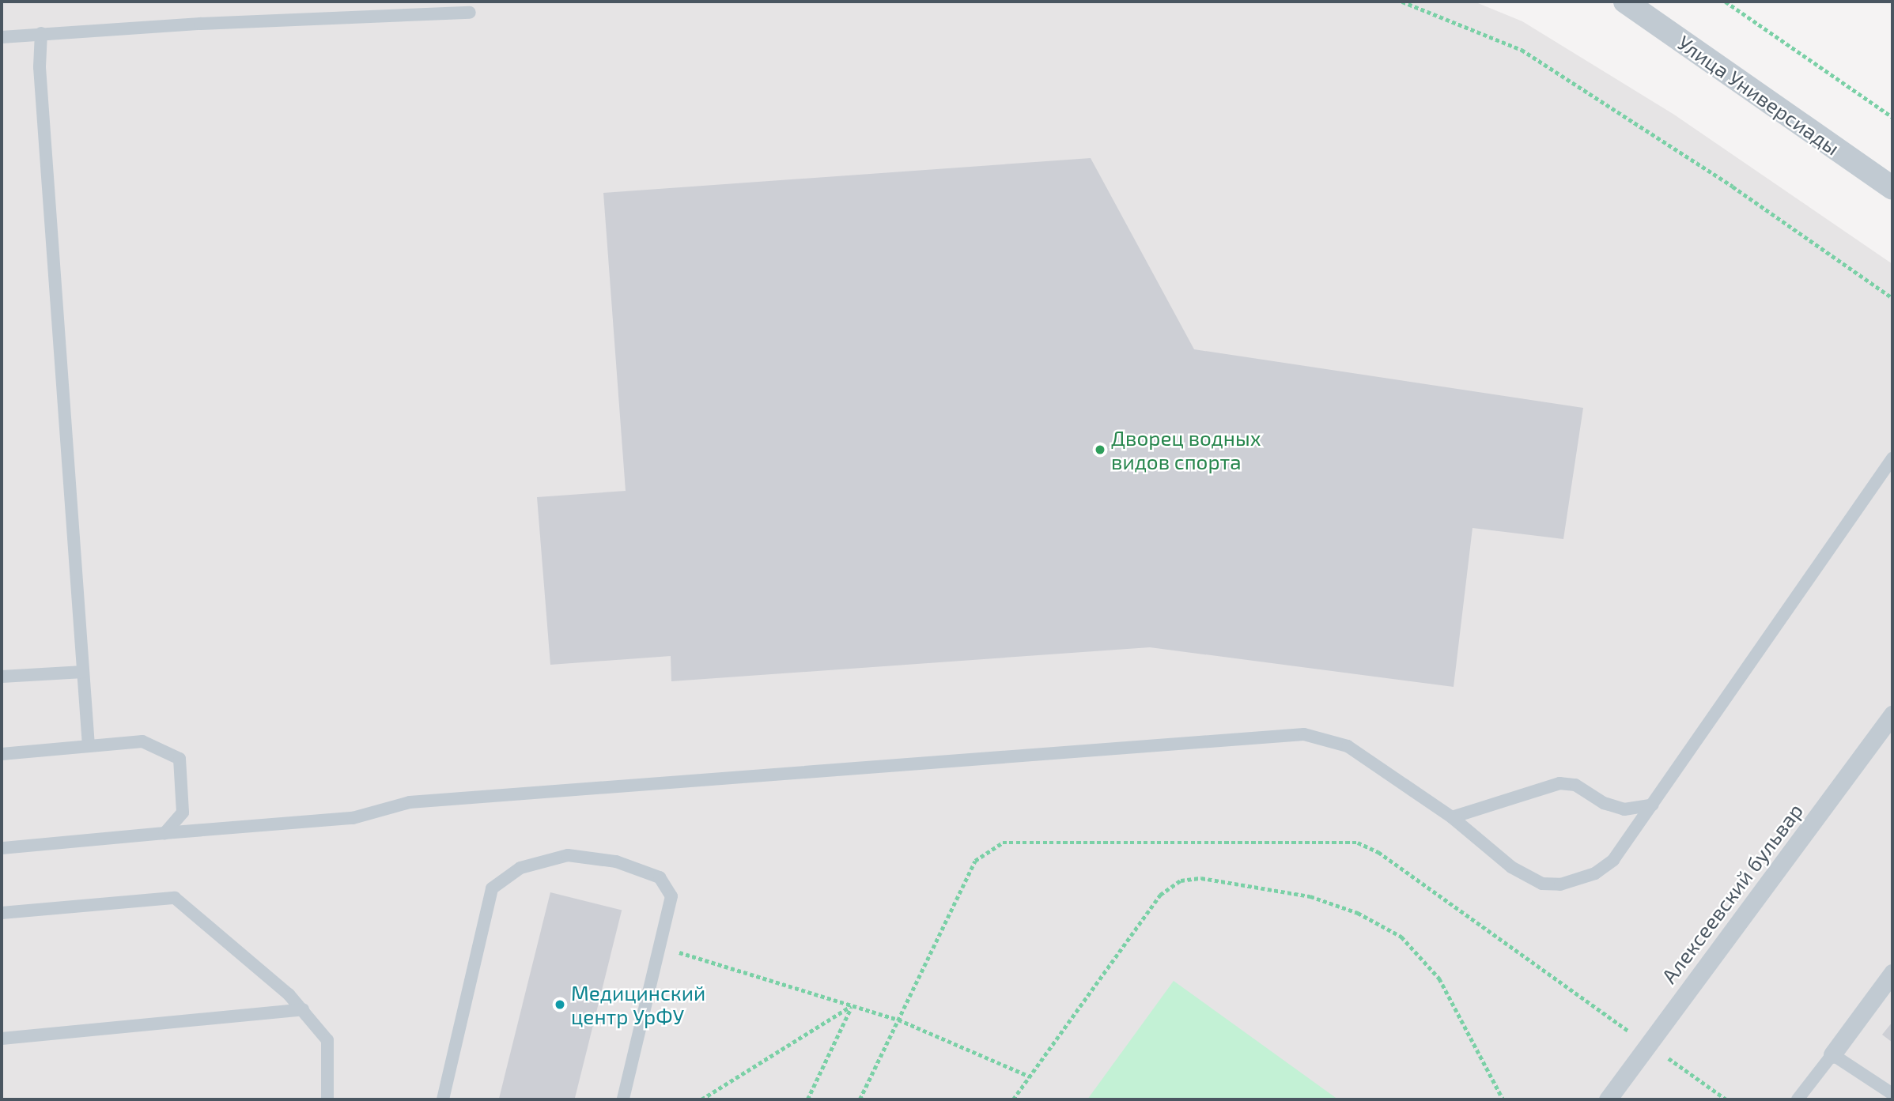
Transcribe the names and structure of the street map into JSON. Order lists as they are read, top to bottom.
{
  "streets": {
    "street": ["Улица Универсиады", "Алексеевский бульвар"]
  },
  "places": ["Дворец водных видов спорта", "Медицинский центр УрФУ"]
}
